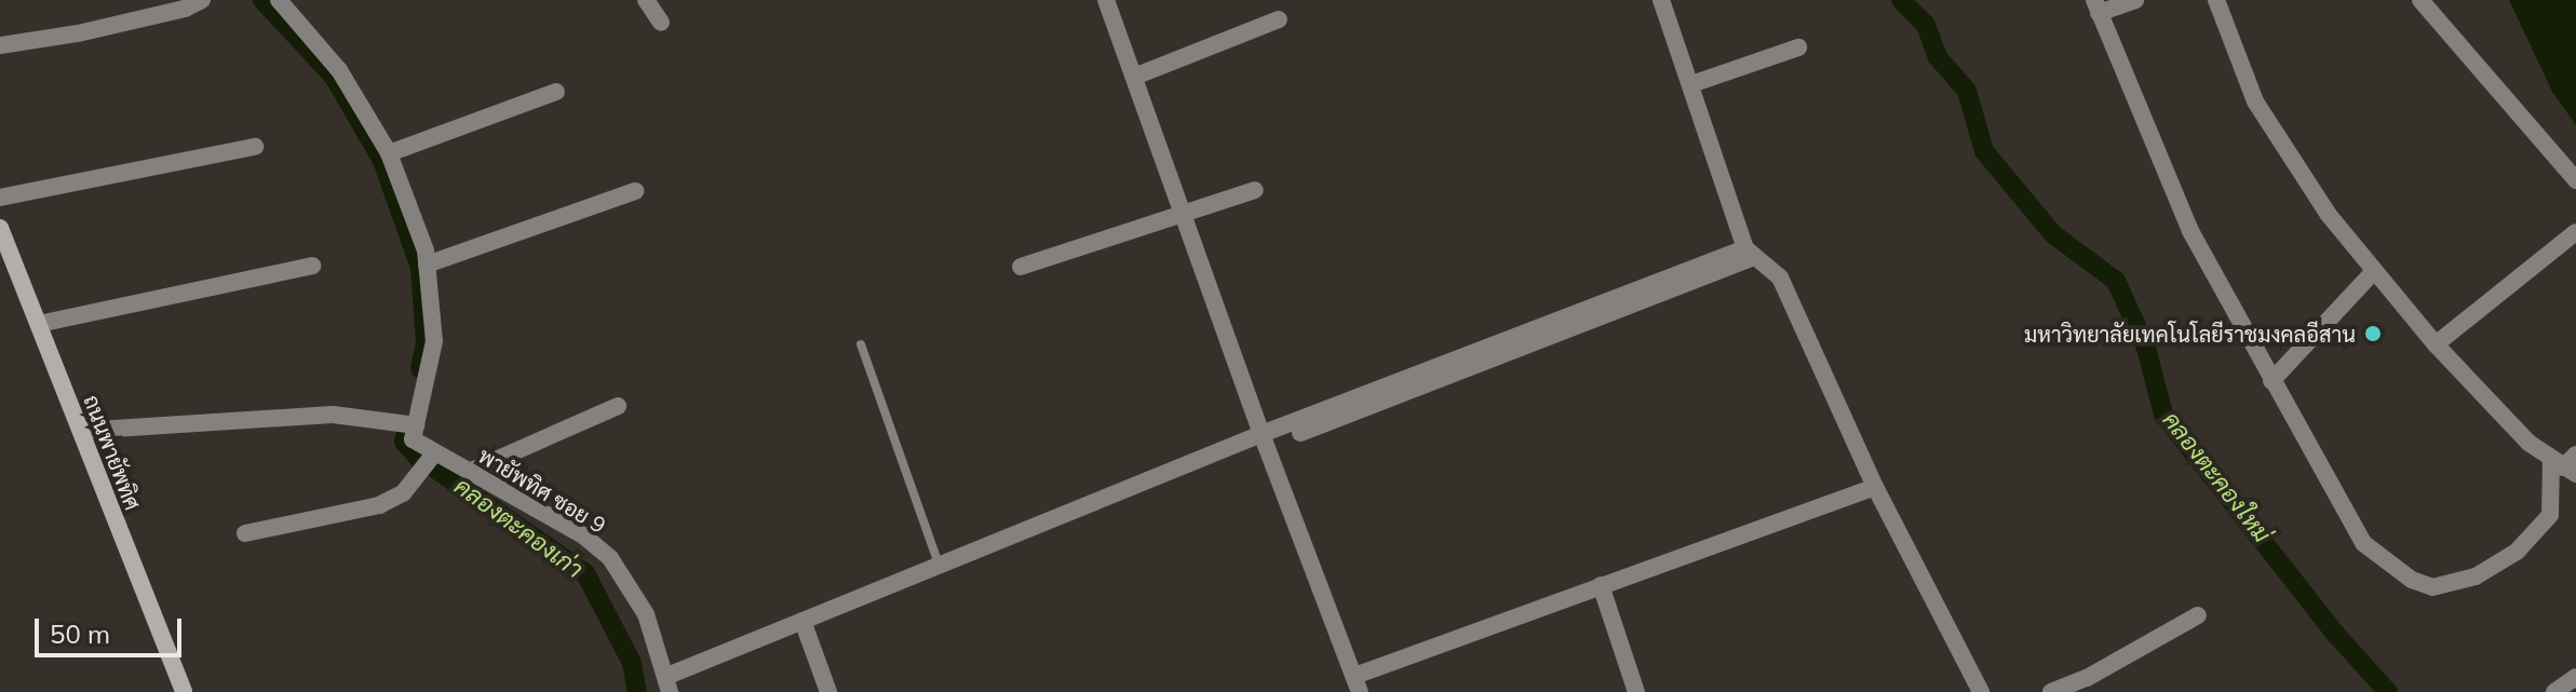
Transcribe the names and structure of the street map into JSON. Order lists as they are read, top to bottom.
{
  "streets": {
    "street": ["ถนนพายัพทิศ", "พายัพทิศ ซอย 9"]
  },
  "crossings": [
    ["ถนนพายัพทิศ", "พายัพทิศ ซอย 9"]
  ],
  "water": ["คลองตะคองใหม่", "คลองตะคองเก่า"],
  "places": ["มหาวิทยาลัยเทคโนโลยีราชมงคลอีสาน"],
  "scale_bar": "50 m"
}
